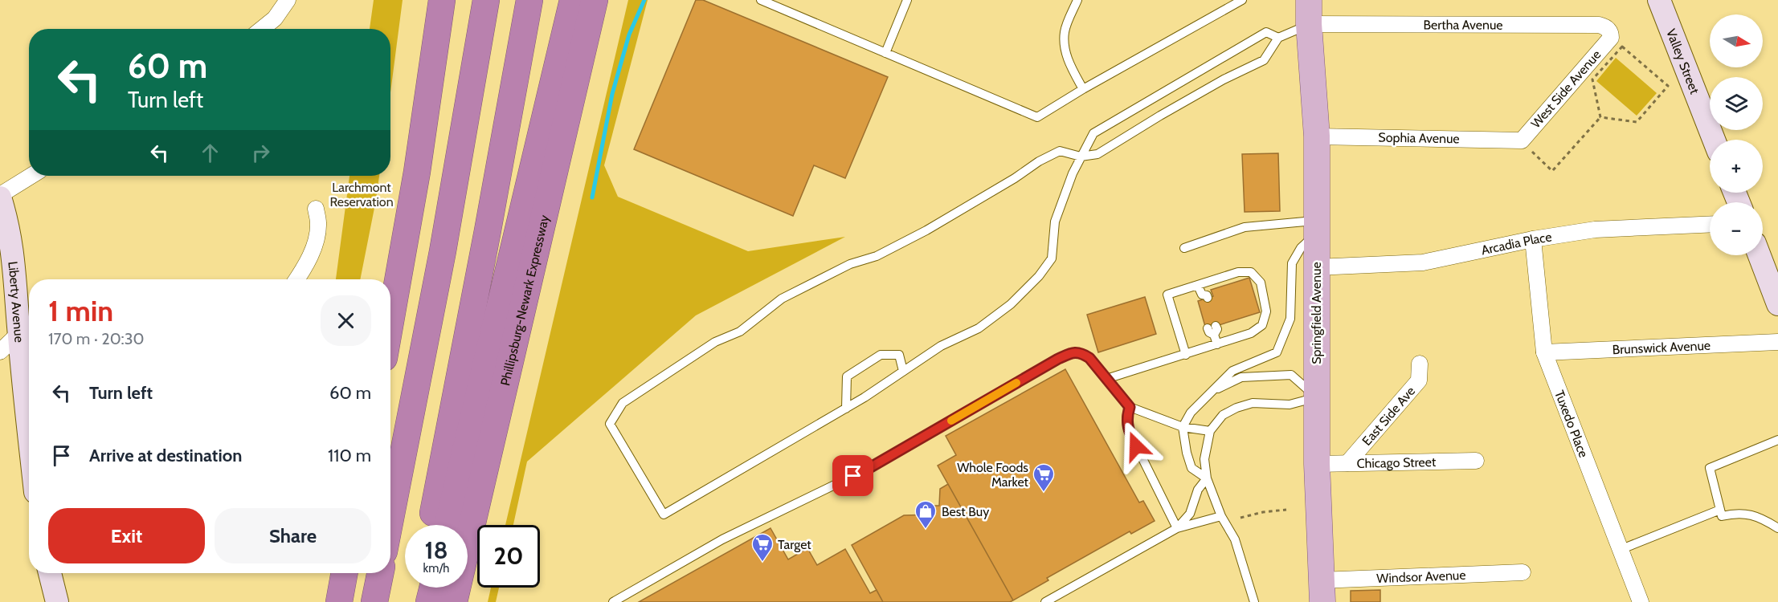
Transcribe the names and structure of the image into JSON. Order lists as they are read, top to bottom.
{
  "streets": {
    "highway": ["Phillipsburg-Newark Expressway"],
    "main road": ["Springfield Avenue"],
    "street": [
      "Bertha Avenue",
      "Valley Street",
      "West Side Avenue",
      "Sophia Avenue",
      "Arcadia Place",
      "Liberty Avenue",
      "Brunswick Avenue",
      "East Side Ave",
      "Tuxedo Place",
      "Chicago Street",
      "Windsor Avenue"
    ]
  },
  "crossings": [
    ["Bertha Avenue", "West Side Avenue"],
    ["Bertha Avenue", "Springfield Avenue"],
    ["West Side Avenue", "Sophia Avenue"],
    ["Sophia Avenue", "Springfield Avenue"],
    ["Arcadia Place", "Springfield Avenue"],
    ["Arcadia Place", "Tuxedo Place"],
    ["Springfield Avenue", "Chicago Street"],
    ["Springfield Avenue", "Windsor Avenue"],
    ["Brunswick Avenue", "Tuxedo Place"],
    ["East Side Ave", "Chicago Street"]
  ],
  "parks": ["Larchmont Reservation"],
  "places": {
    "supermarket": ["Whole Foods Market", "Target"],
    "shop": ["Best Buy"]
  },
  "north": "right",
  "page": {
    "map_buttons": ["+", "−"],
    "turn": ["60 m", "Turn left"],
    "heading": ["1 min", "170 m · 20:30"],
    "list": [
      {
        "name": "Turn left",
        "value": "60 m"
      },
      {
        "name": "Arrive at destination",
        "value": "110 m"
      }
    ],
    "buttons": ["Exit", "Share"],
    "speed": "18 km/h",
    "limit": "20"
  }
}
